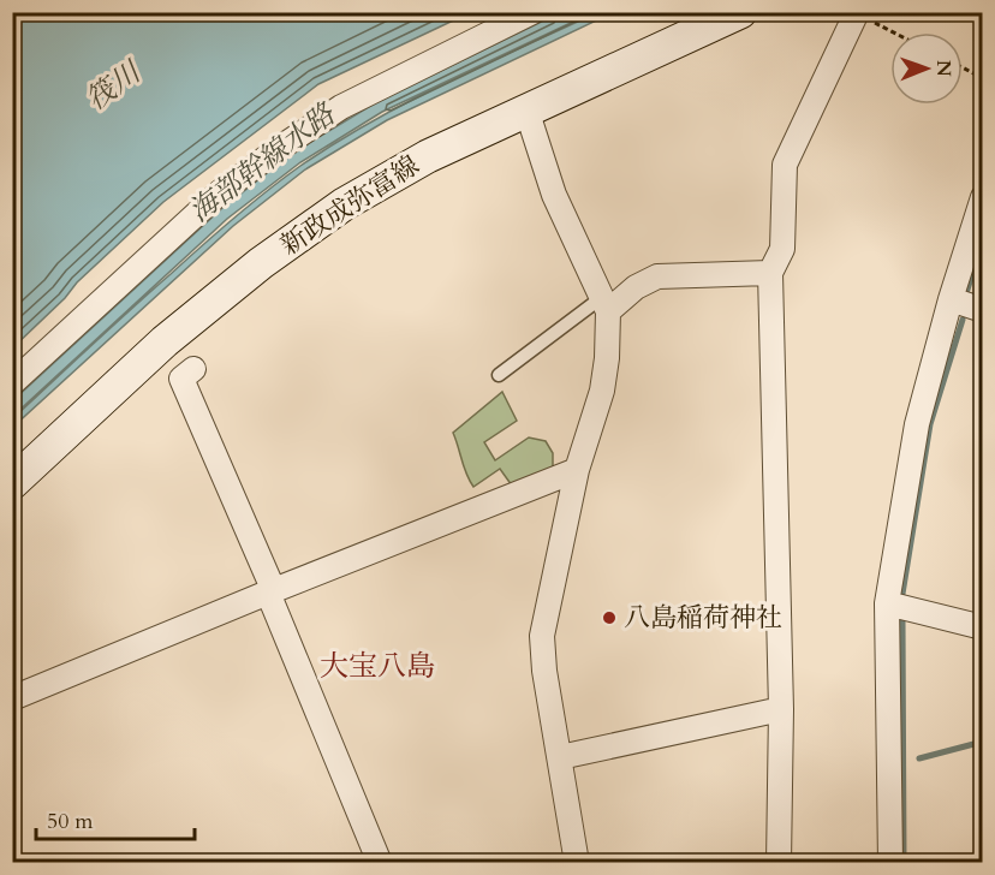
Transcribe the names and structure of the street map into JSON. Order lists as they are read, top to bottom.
{
  "streets": {
    "main road": ["新政成弥富線"]
  },
  "districts": ["大宝八島"],
  "water": ["筏川", "海部幹線水路"],
  "places": ["八島稲荷神社"],
  "scale_bar": "50 m",
  "north": "right"
}
